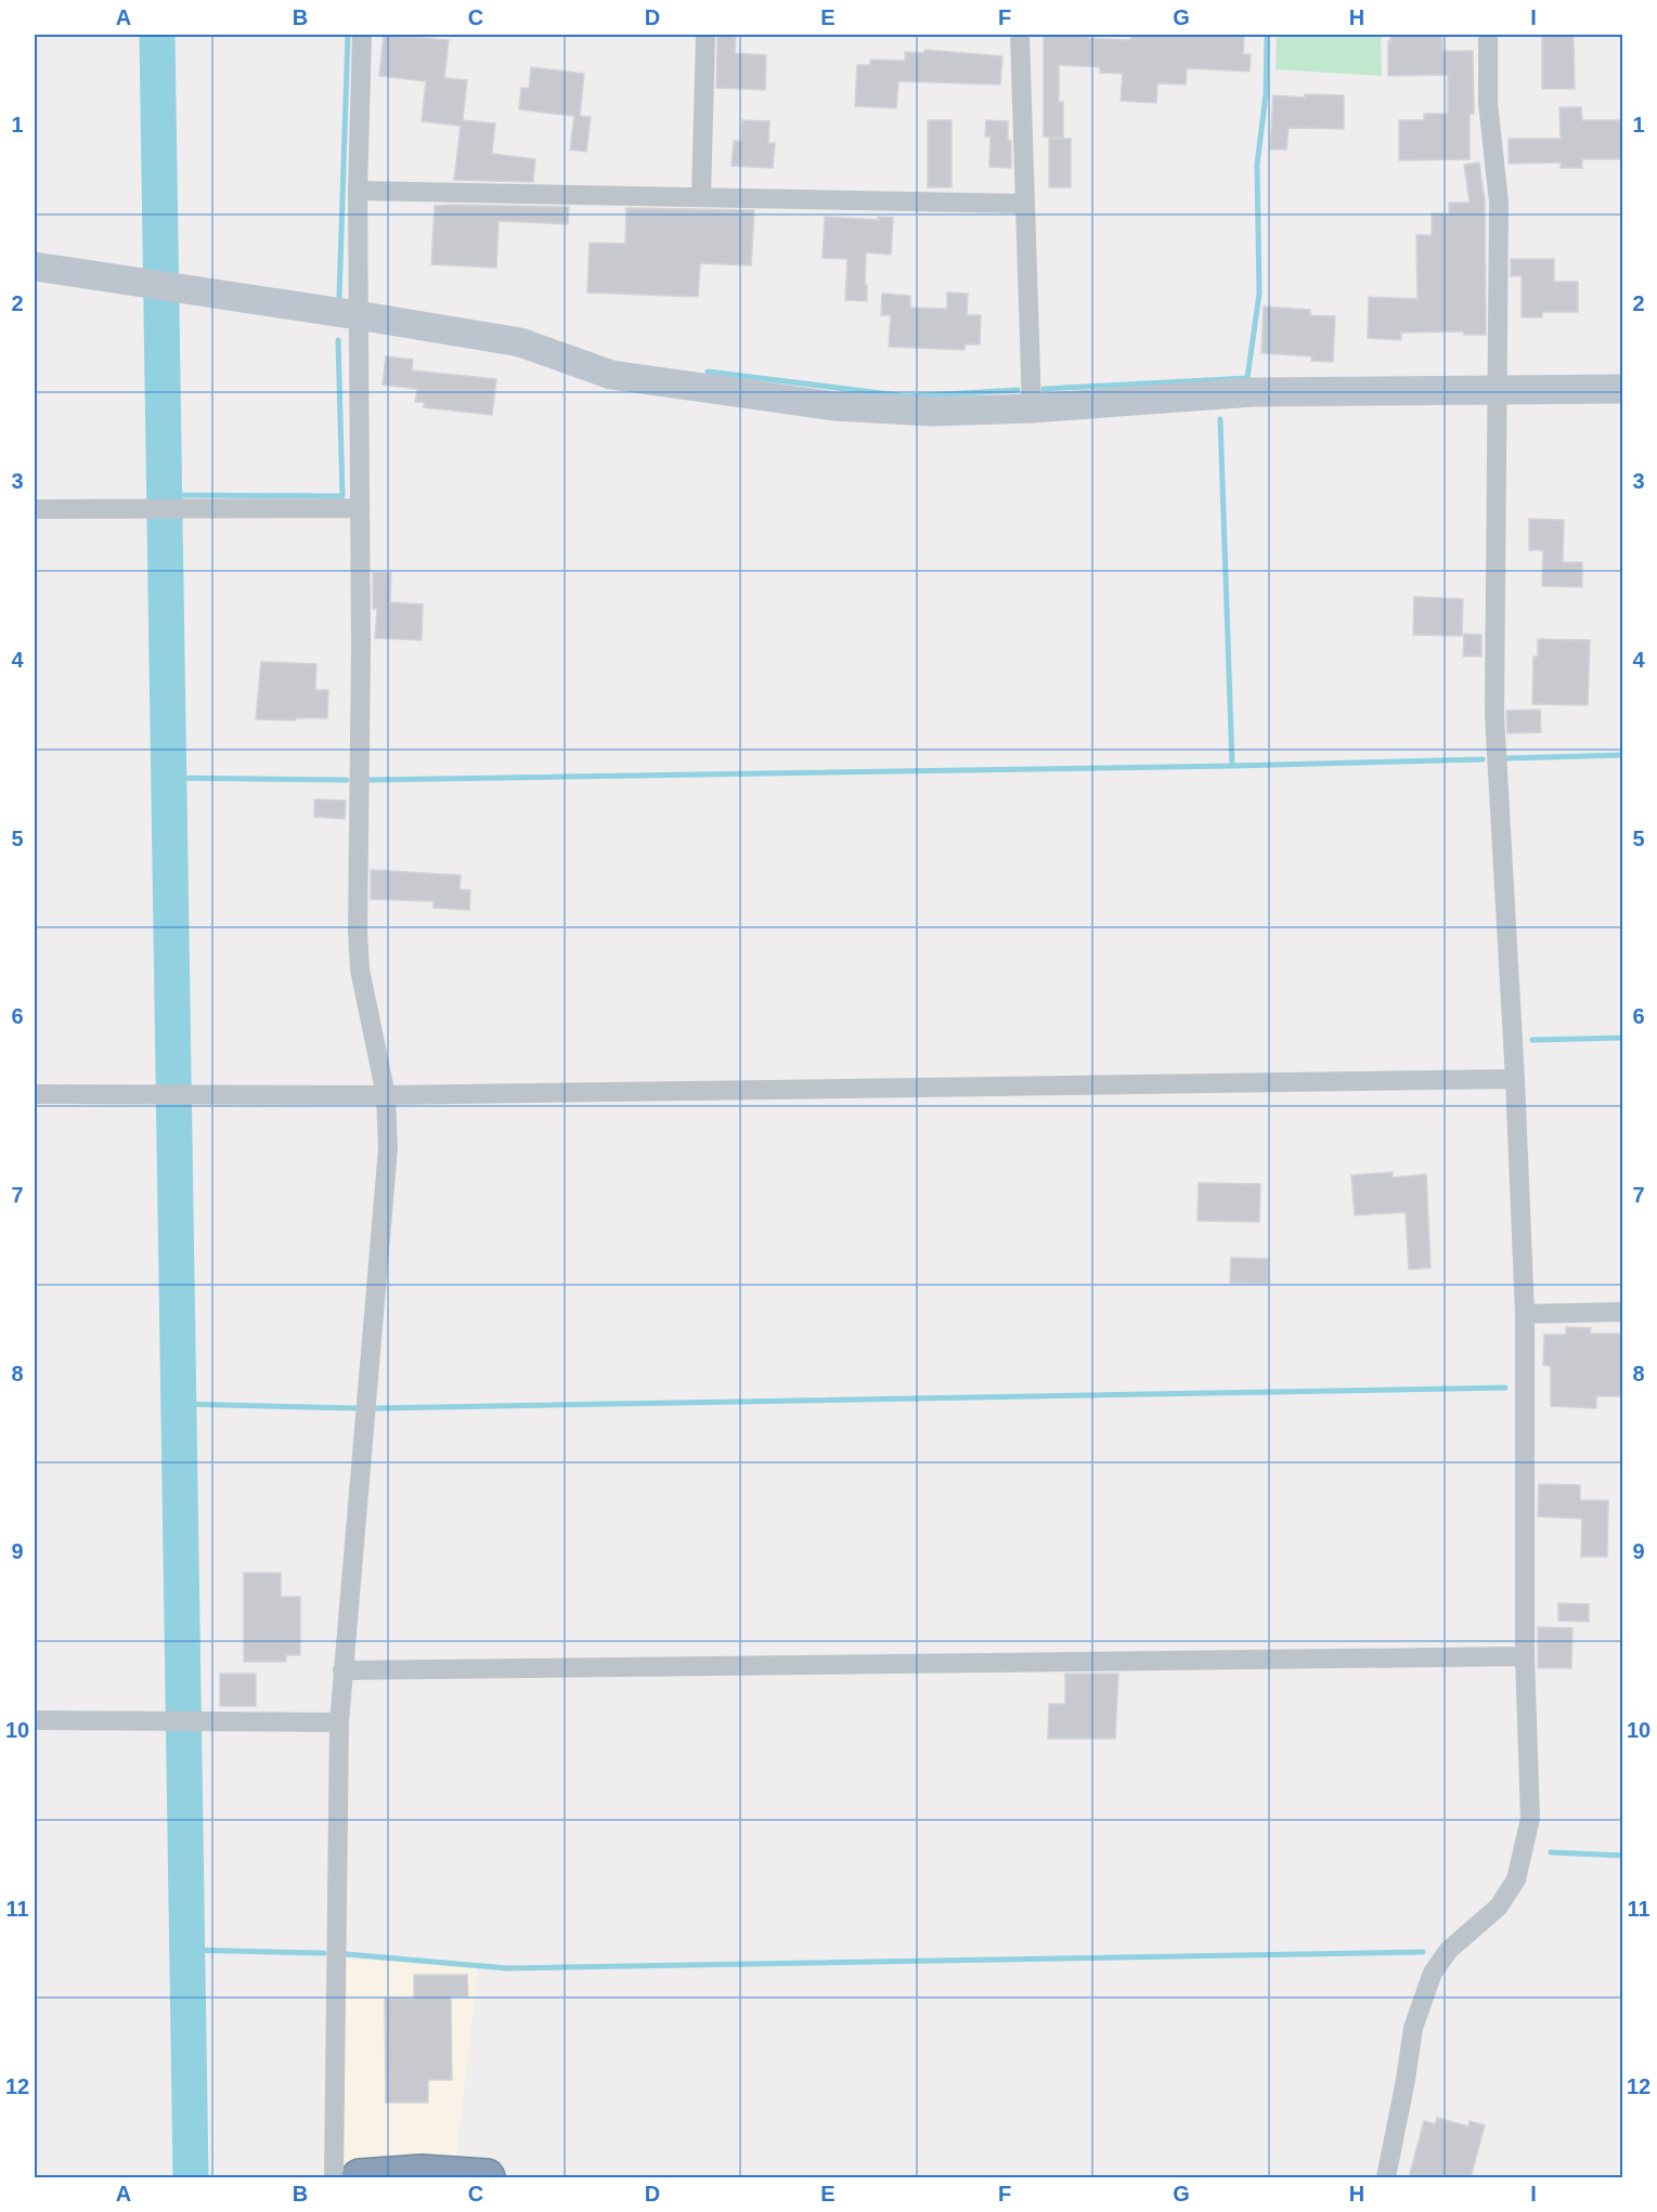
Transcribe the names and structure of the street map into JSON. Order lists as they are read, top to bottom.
{
  "grid": {
    "columns": [
      "A",
      "B",
      "C",
      "D",
      "E",
      "F",
      "G",
      "H",
      "I"
    ],
    "rows": [
      "1",
      "2",
      "3",
      "4",
      "5",
      "6",
      "7",
      "8",
      "9",
      "10",
      "11",
      "12"
    ]
  }
}
